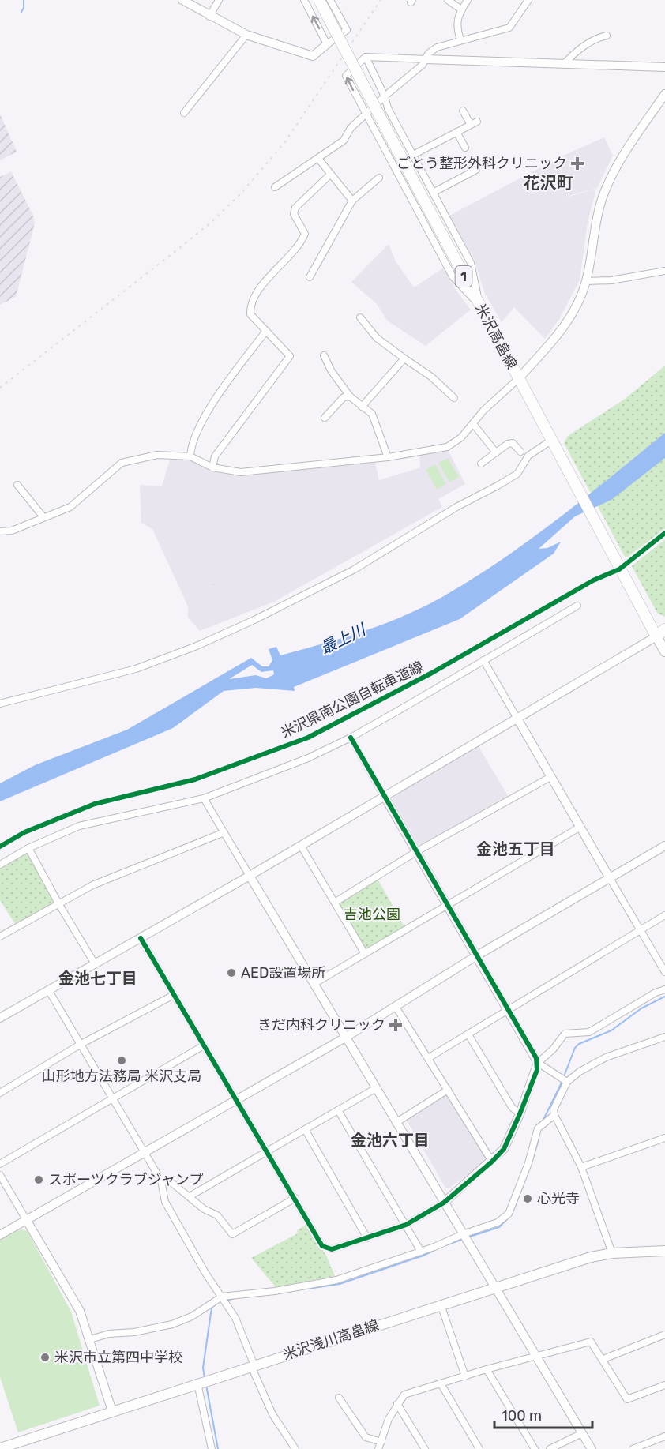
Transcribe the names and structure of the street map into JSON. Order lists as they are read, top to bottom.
{
  "streets": {
    "main road": ["1", "米沢高畠線", "米沢浅川高畠線"],
    "cycle path": ["米沢県南公園自転車道線"]
  },
  "districts": [
    "花沢町",
    "金池五丁目",
    "金池七丁目",
    "金池六丁目"
  ],
  "water": ["最上川"],
  "parks": ["吉池公園"],
  "places": {
    "health": ["ごとう整形外科クリニック", "きだ内科クリニック"],
    "other": [
      "AED設置場所",
      "山形地方法務局 米沢支局",
      "スポーツクラブジャンプ",
      "心光寺",
      "米沢市立第四中学校"
    ]
  },
  "scale_bar": "100 m"
}
